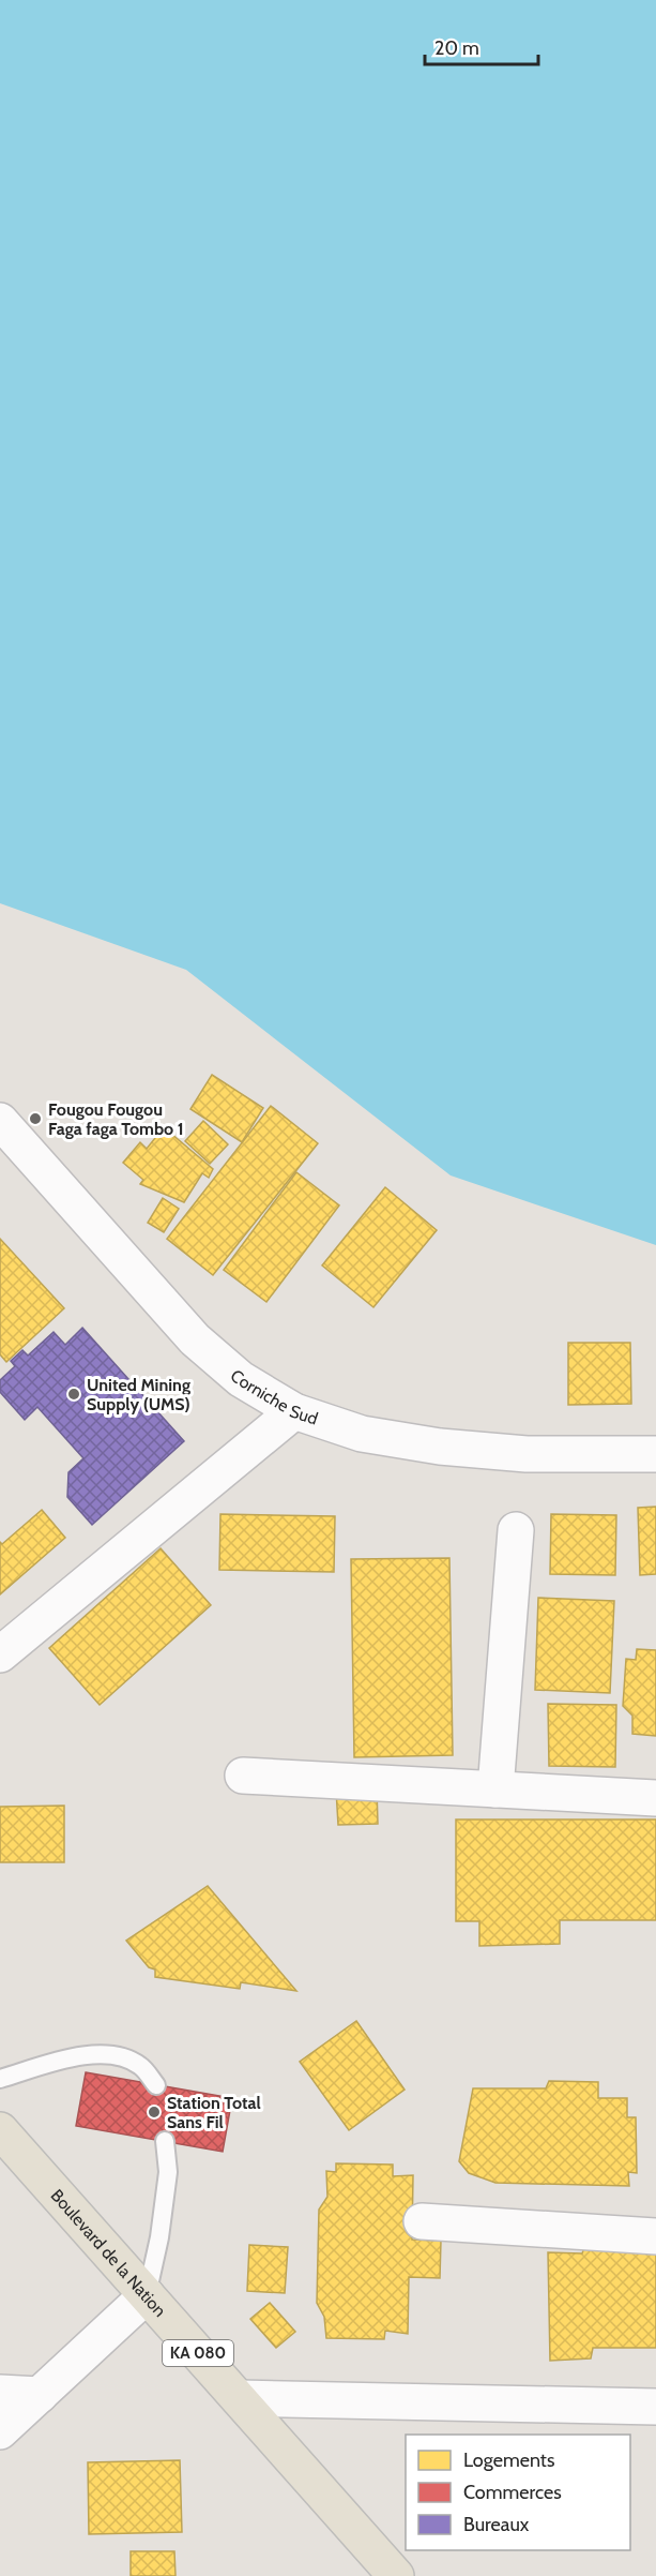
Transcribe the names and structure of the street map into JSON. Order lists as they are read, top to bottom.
{
  "streets": {
    "main road": ["Boulevard de la Nation", "KA 080"],
    "street": ["Corniche Sud"]
  },
  "places": ["Fougou Fougou Faga faga Tombo 1", "United Mining Supply (UMS)", "Station Total Sans Fil"],
  "legend": ["Logements", "Commerces", "Bureaux"],
  "scale_bar": "20 m"
}
